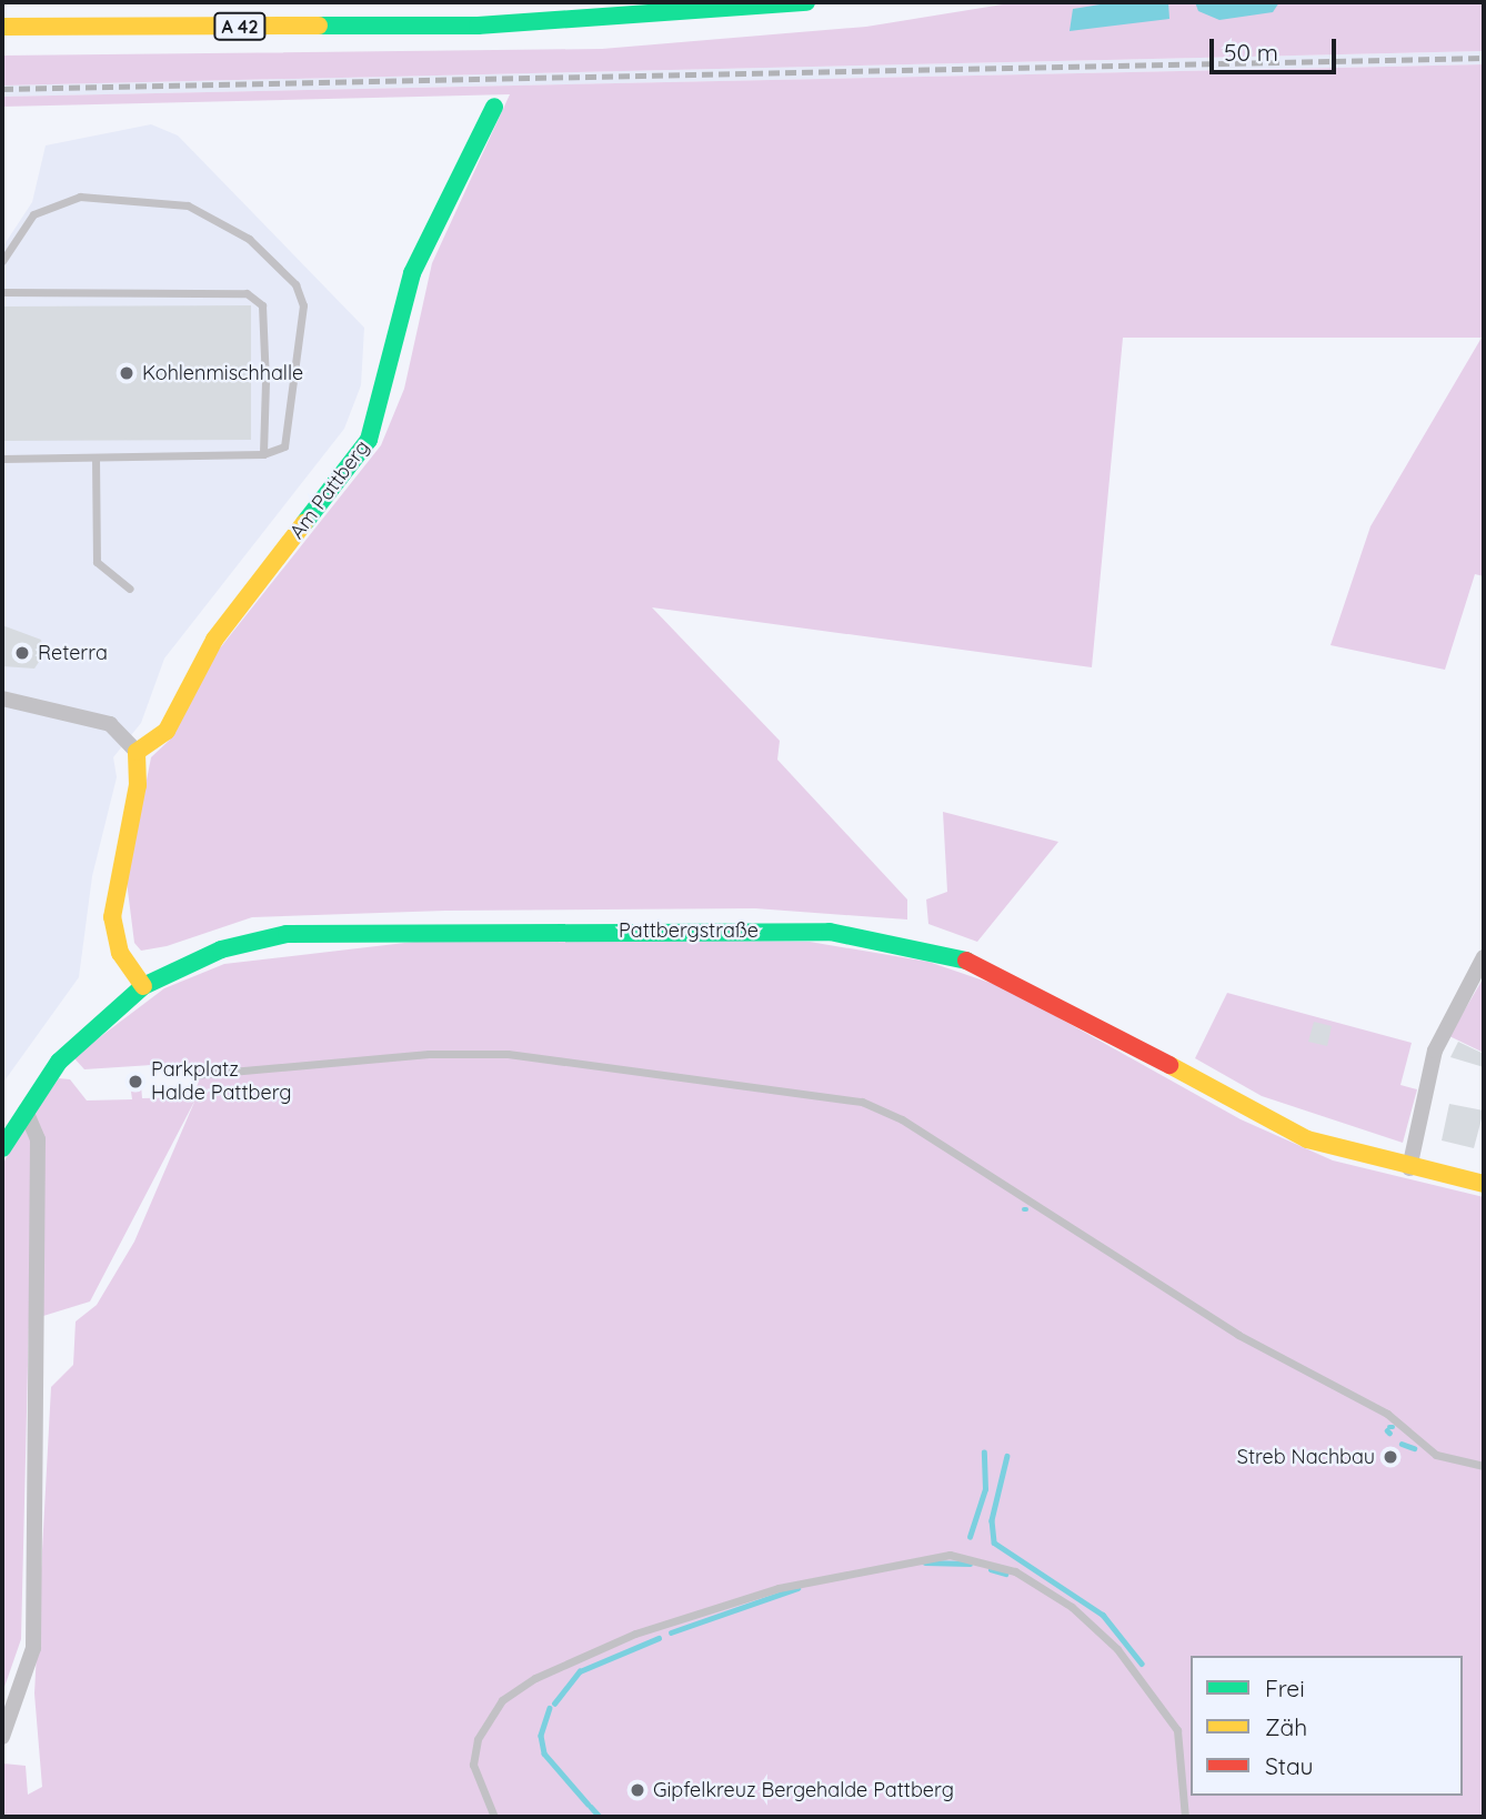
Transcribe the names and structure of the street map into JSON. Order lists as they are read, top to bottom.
{
  "streets": {
    "main road": ["A 42", "Am Pattberg", "Pattbergstraße"]
  },
  "places": [
    "Kohlenmischhalle",
    "Reterra",
    "Parkplatz Halde Pattberg",
    "Streb Nachbau",
    "Gipfelkreuz Bergehalde Pattberg"
  ],
  "legend": ["Frei", "Zäh", "Stau"],
  "scale_bar": "50 m"
}
